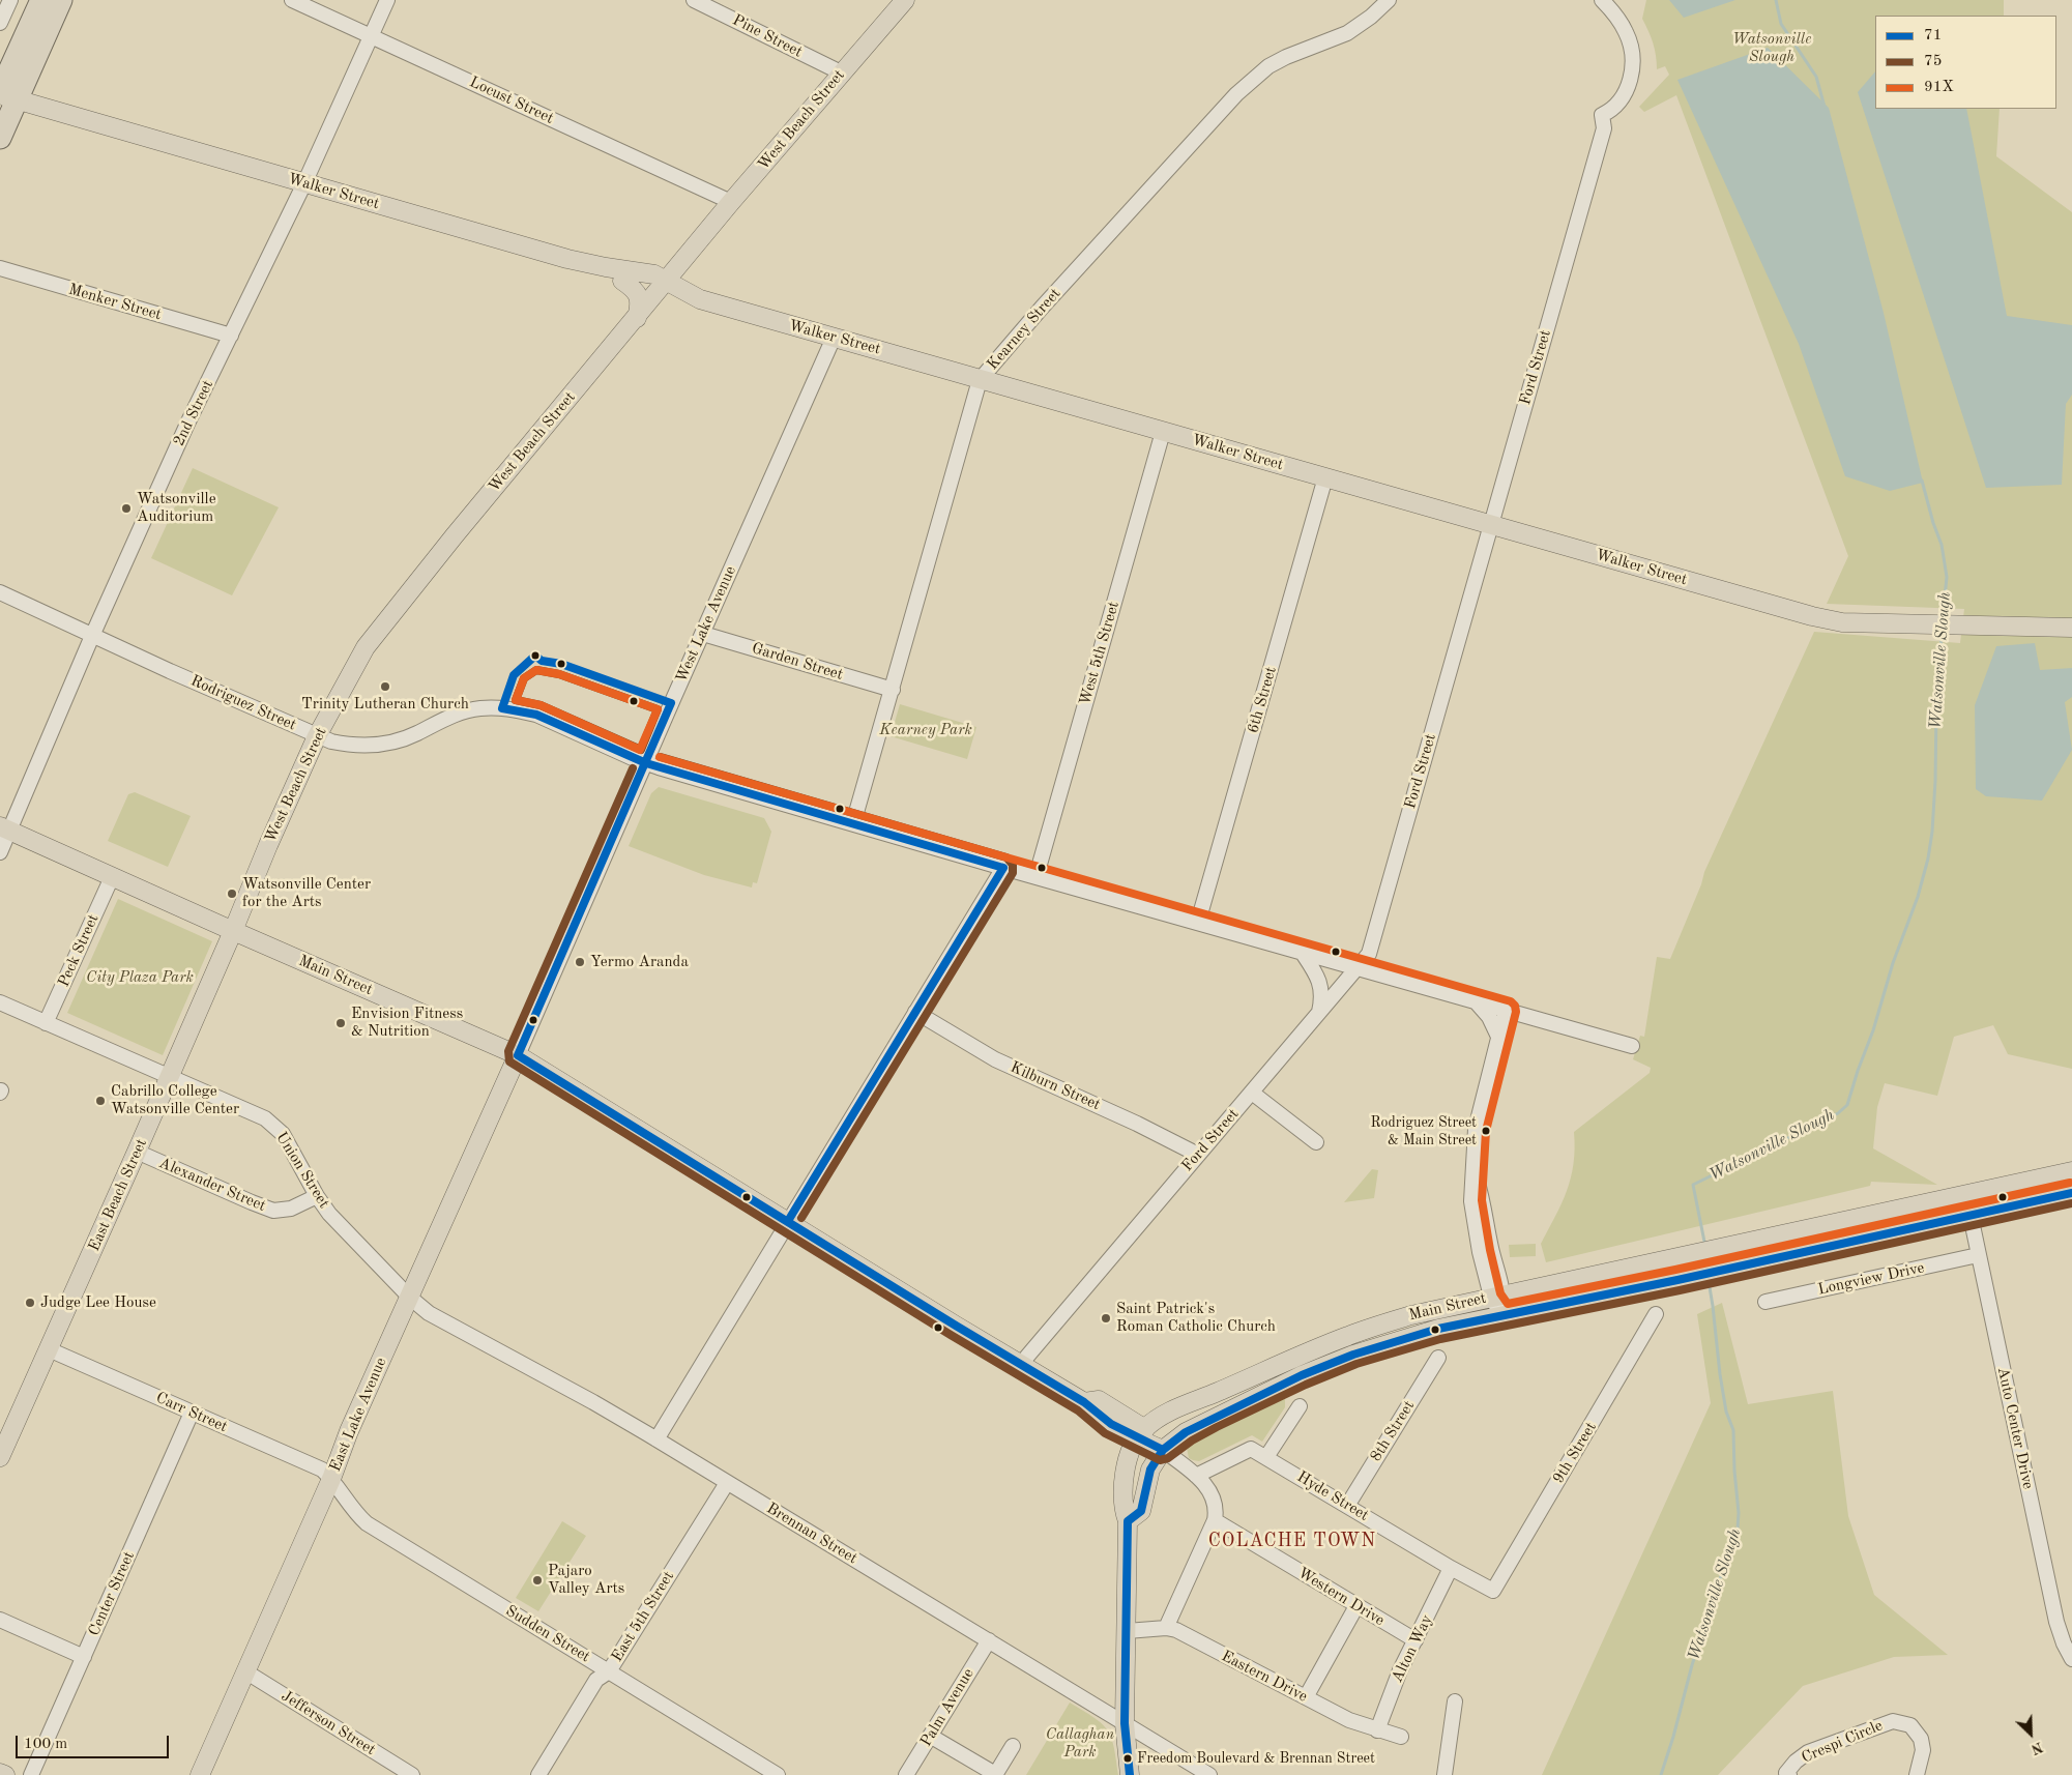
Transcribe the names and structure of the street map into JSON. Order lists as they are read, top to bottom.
{
  "streets": {
    "main road": [
      "West Beach Street",
      "Walker Street",
      "Main Street",
      "East Beach Street",
      "East Lake Avenue",
      "Auto Center Drive"
    ],
    "street": [
      "Pine Street",
      "Locust Street",
      "Menker Street",
      "Kearney Street",
      "Ford Street",
      "2nd Street",
      "West Lake Avenue",
      "West 5th Street",
      "Garden Street",
      "6th Street",
      "Rodriguez Street",
      "Peck Street",
      "Kilburn Street",
      "Union Street",
      "Alexander Street",
      "Longview Drive",
      "Carr Street",
      "8th Street",
      "9th Street",
      "Hyde Street",
      "Brennan Street",
      "Center Street",
      "Western Drive",
      "East 5th Street",
      "Sudden Street",
      "Alton Way",
      "Eastern Drive",
      "Palm Avenue",
      "Jefferson Street",
      "Crespi Circle"
    ]
  },
  "crossings": [
    ["Pine Street", "West Beach Street"],
    ["Locust Street", "West Beach Street"],
    ["Locust Street", "2nd Street"],
    ["West Beach Street", "Walker Street"],
    ["West Beach Street", "Rodriguez Street"],
    ["West Beach Street", "Main Street"],
    ["West Beach Street", "East Beach Street"],
    ["Walker Street", "Kearney Street"],
    ["Walker Street", "Ford Street"],
    ["Walker Street", "2nd Street"],
    ["Walker Street", "West Lake Avenue"],
    ["Walker Street", "West 5th Street"],
    ["Walker Street", "6th Street"],
    ["Menker Street", "2nd Street"],
    ["Kearney Street", "Garden Street"],
    ["Kearney Street", "Rodriguez Street"],
    ["Ford Street", "Rodriguez Street"],
    ["Ford Street", "Main Street"],
    ["Ford Street", "Kilburn Street"],
    ["2nd Street", "Rodriguez Street"],
    ["2nd Street", "Main Street"],
    ["West Lake Avenue", "Garden Street"],
    ["West Lake Avenue", "Rodriguez Street"],
    ["West Lake Avenue", "Main Street"],
    ["West Lake Avenue", "East Lake Avenue"],
    ["West 5th Street", "Rodriguez Street"],
    ["6th Street", "Rodriguez Street"],
    ["Peck Street", "Main Street"],
    ["Peck Street", "Union Street"],
    ["Main Street", "East Beach Street"],
    ["Main Street", "East Lake Avenue"],
    ["Main Street", "Auto Center Drive"],
    ["Union Street", "Alexander Street"],
    ["Union Street", "East Beach Street"],
    ["Union Street", "East Lake Avenue"],
    ["Union Street", "Brennan Street"],
    ["Alexander Street", "East Beach Street"],
    ["East Beach Street", "Carr Street"],
    ["Longview Drive", "Auto Center Drive"],
    ["Carr Street", "East Lake Avenue"],
    ["Carr Street", "Center Street"],
    ["Carr Street", "Sudden Street"],
    ["East Lake Avenue", "Brennan Street"],
    ["East Lake Avenue", "Sudden Street"],
    ["East Lake Avenue", "Jefferson Street"],
    ["8th Street", "Hyde Street"],
    ["9th Street", "Hyde Street"],
    ["Hyde Street", "Alton Way"],
    ["Brennan Street", "East 5th Street"],
    ["Brennan Street", "Palm Avenue"],
    ["Western Drive", "Alton Way"],
    ["East 5th Street", "Sudden Street"],
    ["Alton Way", "Eastern Drive"]
  ],
  "districts": ["COLACHE TOWN"],
  "water": ["Watsonville Slough"],
  "parks": [
    "Watsonville Slough",
    "Kearney Park",
    "City Plaza Park",
    "Callaghan Park"
  ],
  "places": [
    "Watsonville Auditorium",
    "Trinity Lutheran Church",
    "Watsonville Center for the Arts",
    "Yermo Aranda",
    "Envision Fitness & Nutrition",
    "Cabrillo College Watsonville Center",
    "Rodriguez Street & Main Street",
    "Judge Lee House",
    "Saint Patrick's Roman Catholic Church",
    "Pajaro Valley Arts",
    "Freedom Boulevard & Brennan Street"
  ],
  "lines": ["transit line 71", "transit line 75", "transit line 91X"],
  "legend": ["71", "75", "91X"],
  "scale_bar": "100 m",
  "north": "bottom right"
}
